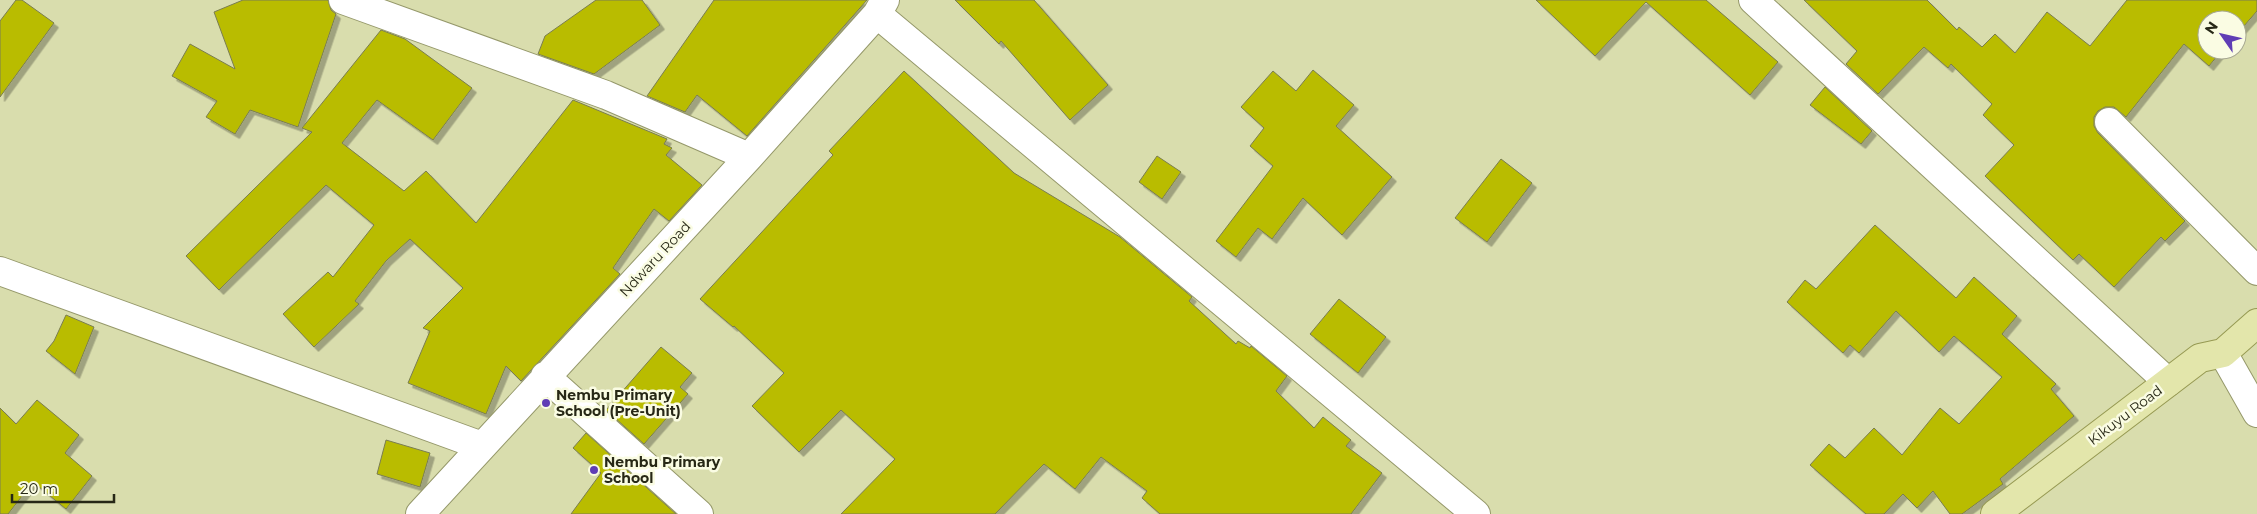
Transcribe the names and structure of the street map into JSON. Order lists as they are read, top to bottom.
{
  "streets": {
    "main road": ["Kikuyu Road"],
    "street": ["Ndwaru Road"]
  },
  "places": ["Nembu Primary School (Pre-Unit)", "Nembu Primary School"],
  "scale_bar": "20 m",
  "north": "top left"
}
